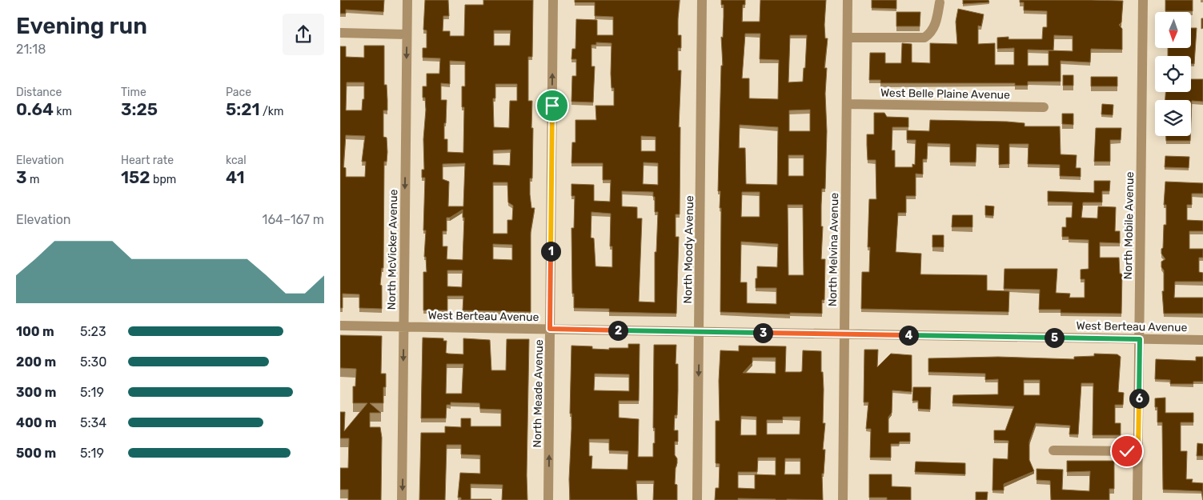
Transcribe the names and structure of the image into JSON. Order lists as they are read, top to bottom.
{
  "streets": {
    "street": [
      "West Belle Plaine Avenue",
      "North Mobile Avenue",
      "North McVicker Avenue",
      "North Moody Avenue",
      "North Melvina Avenue",
      "West Berteau Avenue",
      "North Meade Avenue"
    ]
  },
  "crossings": [
    ["West Belle Plaine Avenue", "North Melvina Avenue"],
    ["North Mobile Avenue", "West Berteau Avenue"],
    ["North McVicker Avenue", "West Berteau Avenue"],
    ["North Moody Avenue", "West Berteau Avenue"],
    ["North Melvina Avenue", "West Berteau Avenue"],
    ["West Berteau Avenue", "North Meade Avenue"]
  ],
  "one_way": ["North McVicker Avenue", "North Meade Avenue"],
  "north": "bottom",
  "page": {
    "heading": ["Evening run", "21:18"],
    "stats": [
      ["Distance", "0.64 km"],
      ["Time", "3:25"],
      ["Pace", "5:21 /km"],
      ["Elevation", "3 m"],
      ["Heart rate", "152 bpm"],
      ["kcal", "41"]
    ],
    "chart": ["Elevation", "164–167 m"],
    "pins": [
      "1",
      "2",
      "3",
      "4",
      "5",
      "6"
    ],
    "list": [
      {
        "name": "100 m",
        "note": "5:23"
      },
      {
        "name": "200 m",
        "note": "5:30"
      },
      {
        "name": "300 m",
        "note": "5:19"
      },
      {
        "name": "400 m",
        "note": "5:34"
      },
      {
        "name": "500 m",
        "note": "5:19"
      }
    ]
  }
}
